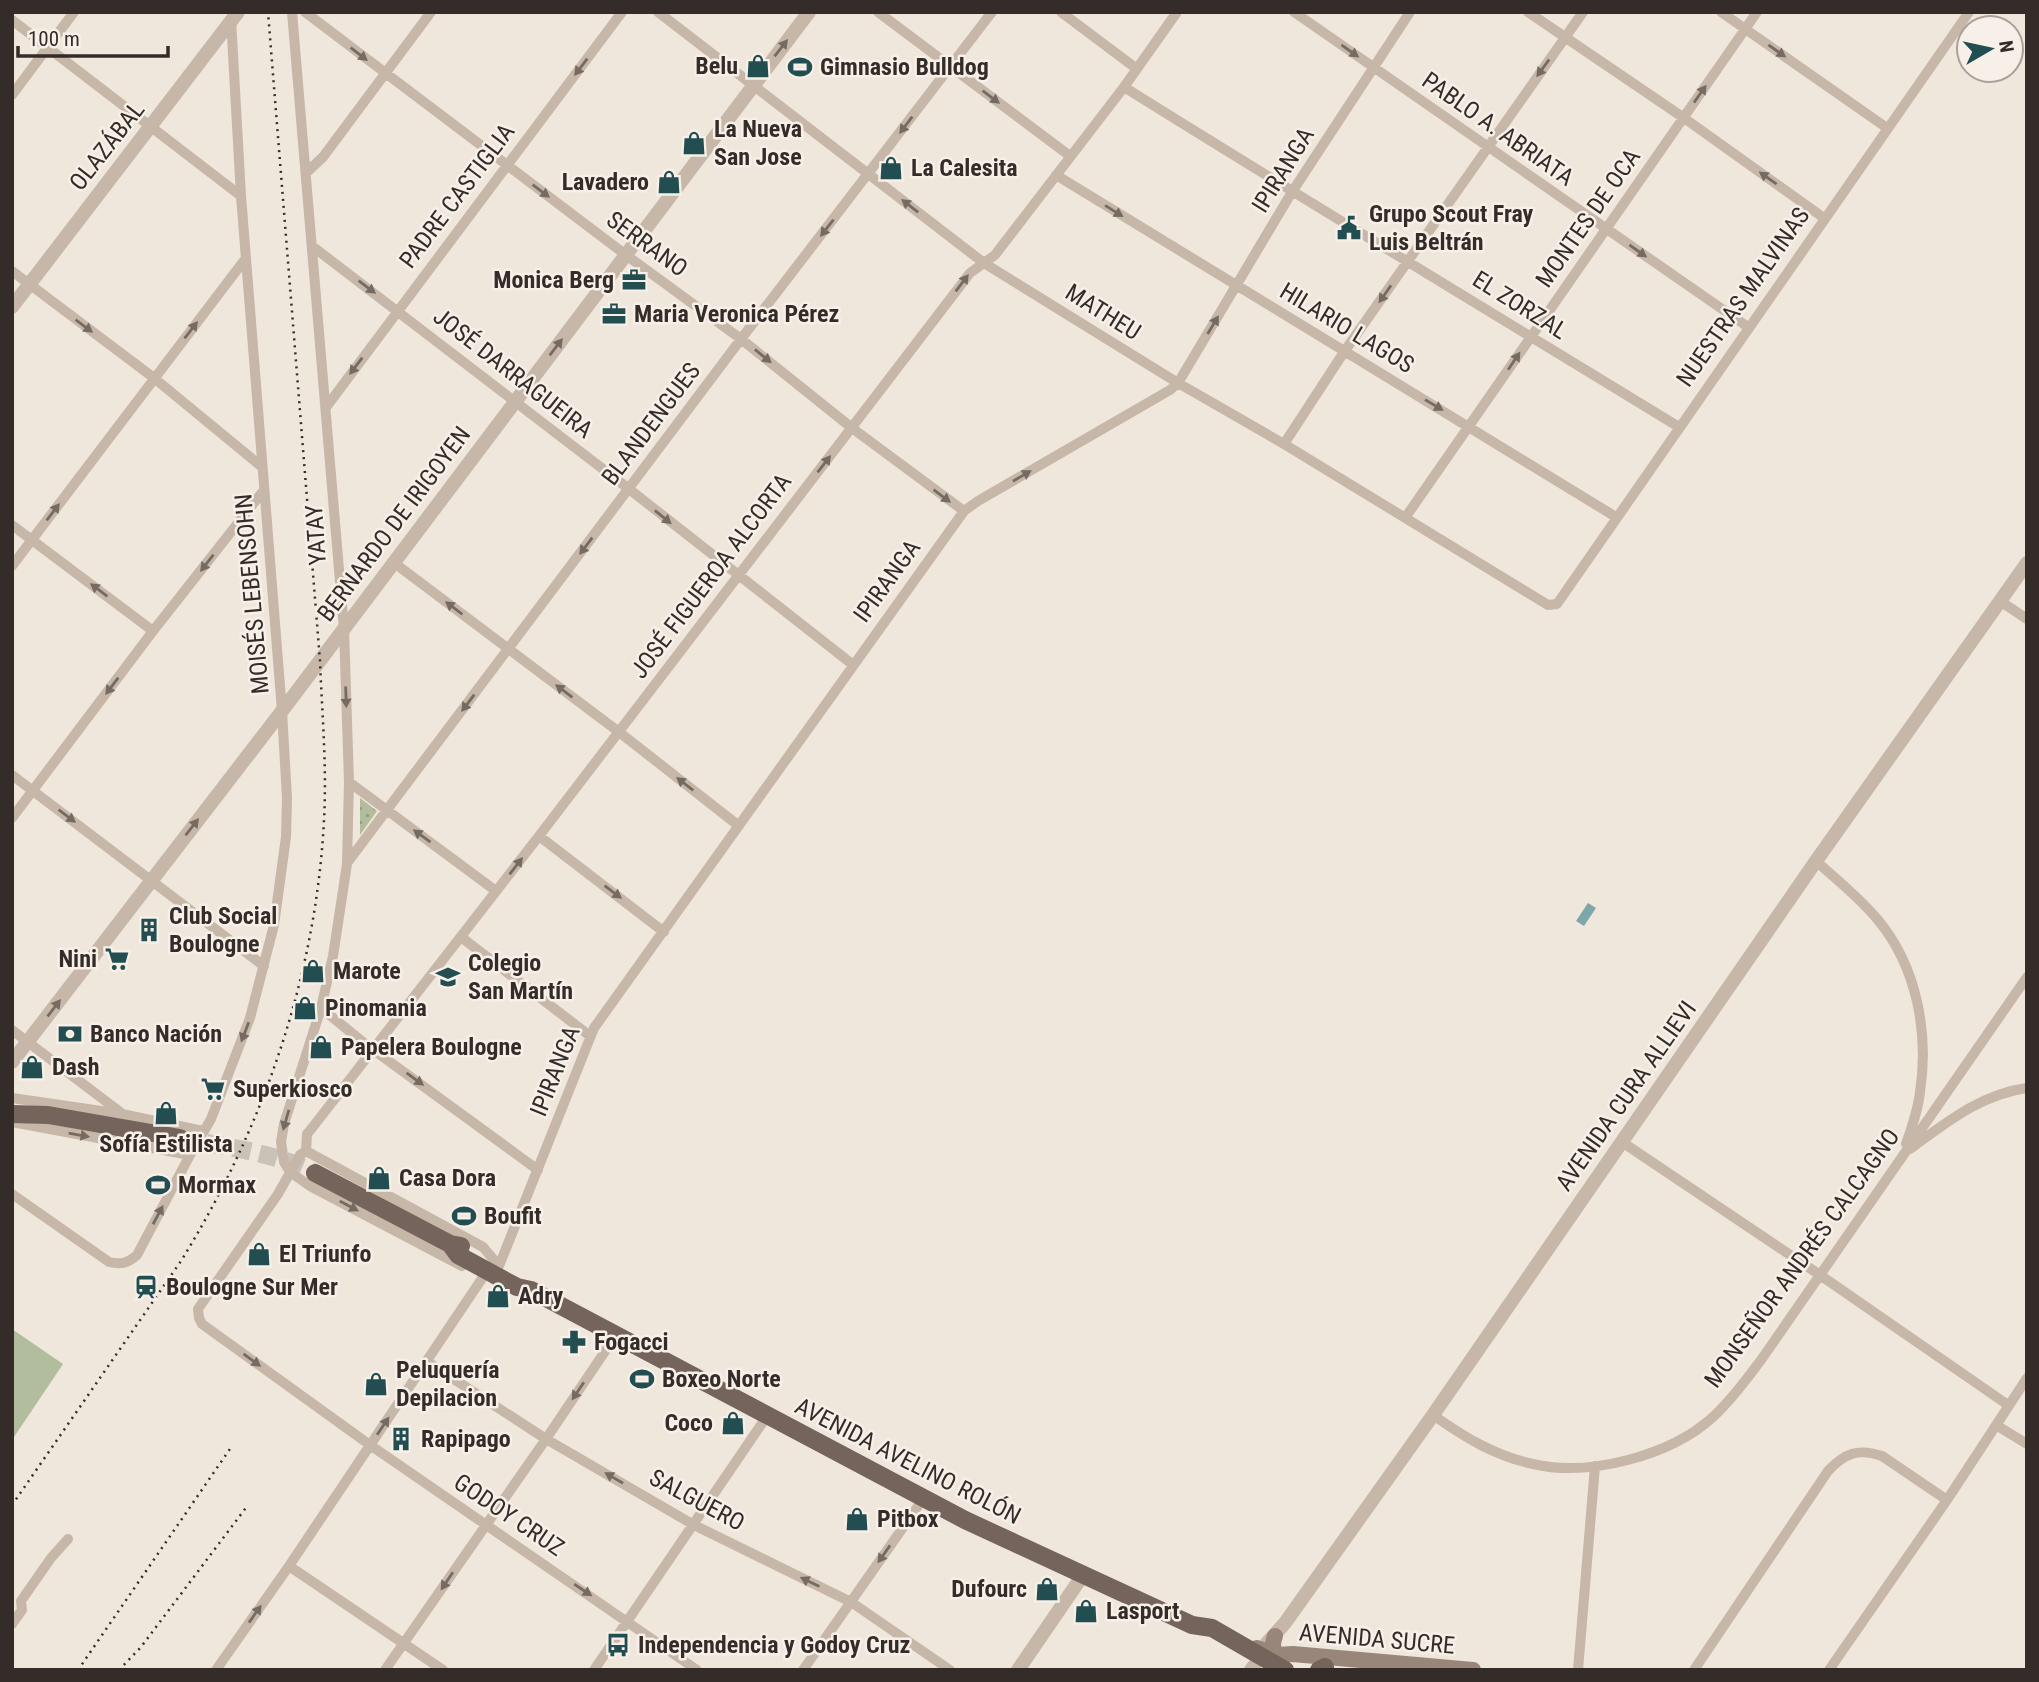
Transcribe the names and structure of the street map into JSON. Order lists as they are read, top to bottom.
{
  "streets": {
    "main road": ["AVENIDA AVELINO ROLÓN", "AVENIDA SUCRE"],
    "street": [
      "PABLO A. ABRIATA",
      "OLAZÁBAL",
      "IPIRANGA",
      "PADRE CASTIGLIA",
      "MONTES DE OCA",
      "SERRANO",
      "NUESTRAS MALVINAS",
      "EL ZORZAL",
      "MATHEU",
      "HILARIO LAGOS",
      "JOSÉ DARRAGUEIRA",
      "BLANDENGUES",
      "BERNARDO DE IRIGOYEN",
      "YATAY",
      "JOSÉ FIGUEROA ALCORTA",
      "MOISÉS LEBENSOHN",
      "AVENIDA CURA ALLIEVI",
      "MONSEÑOR ANDRÉS CALCAGNO",
      "SALGUERO",
      "GODOY CRUZ"
    ]
  },
  "crossings": [
    ["PABLO A. ABRIATA", "IPIRANGA"],
    ["PABLO A. ABRIATA", "MONTES DE OCA"],
    ["PABLO A. ABRIATA", "NUESTRAS MALVINAS"],
    ["OLAZÁBAL", "MOISÉS LEBENSOHN"],
    ["IPIRANGA", "SERRANO"],
    ["IPIRANGA", "EL ZORZAL"],
    ["IPIRANGA", "MATHEU"],
    ["IPIRANGA", "HILARIO LAGOS"],
    ["IPIRANGA", "JOSÉ DARRAGUEIRA"],
    ["IPIRANGA", "AVENIDA AVELINO ROLÓN"],
    ["IPIRANGA", "SALGUERO"],
    ["IPIRANGA", "GODOY CRUZ"],
    ["PADRE CASTIGLIA", "SERRANO"],
    ["PADRE CASTIGLIA", "JOSÉ DARRAGUEIRA"],
    ["PADRE CASTIGLIA", "YATAY"],
    ["MONTES DE OCA", "EL ZORZAL"],
    ["MONTES DE OCA", "MATHEU"],
    ["MONTES DE OCA", "HILARIO LAGOS"],
    ["SERRANO", "BLANDENGUES"],
    ["SERRANO", "BERNARDO DE IRIGOYEN"],
    ["SERRANO", "JOSÉ FIGUEROA ALCORTA"],
    ["NUESTRAS MALVINAS", "EL ZORZAL"],
    ["NUESTRAS MALVINAS", "MATHEU"],
    ["NUESTRAS MALVINAS", "HILARIO LAGOS"],
    ["EL ZORZAL", "JOSÉ FIGUEROA ALCORTA"],
    ["MATHEU", "BLANDENGUES"],
    ["MATHEU", "BERNARDO DE IRIGOYEN"],
    ["MATHEU", "JOSÉ FIGUEROA ALCORTA"],
    ["HILARIO LAGOS", "JOSÉ FIGUEROA ALCORTA"],
    ["JOSÉ DARRAGUEIRA", "BLANDENGUES"],
    ["JOSÉ DARRAGUEIRA", "BERNARDO DE IRIGOYEN"],
    ["JOSÉ DARRAGUEIRA", "YATAY"],
    ["JOSÉ DARRAGUEIRA", "JOSÉ FIGUEROA ALCORTA"],
    ["BLANDENGUES", "YATAY"],
    ["BERNARDO DE IRIGOYEN", "YATAY"],
    ["BERNARDO DE IRIGOYEN", "MOISÉS LEBENSOHN"],
    ["YATAY", "JOSÉ FIGUEROA ALCORTA"],
    ["YATAY", "AVENIDA AVELINO ROLÓN"],
    ["JOSÉ FIGUEROA ALCORTA", "AVENIDA AVELINO ROLÓN"],
    ["JOSÉ FIGUEROA ALCORTA", "GODOY CRUZ"],
    ["AVENIDA CURA ALLIEVI", "MONSEÑOR ANDRÉS CALCAGNO"],
    ["AVENIDA CURA ALLIEVI", "AVENIDA AVELINO ROLÓN"],
    ["AVENIDA AVELINO ROLÓN", "AVENIDA SUCRE"]
  ],
  "one_way": [
    "PABLO A. ABRIATA",
    "PADRE CASTIGLIA",
    "MONTES DE OCA",
    "SERRANO",
    "HILARIO LAGOS",
    "JOSÉ DARRAGUEIRA",
    "BLANDENGUES",
    "BERNARDO DE IRIGOYEN",
    "SALGUERO",
    "GODOY CRUZ"
  ],
  "places": {
    "shop": [
      "Belu",
      "La Nueva San Jose",
      "La Calesita",
      "Lavadero",
      "Marote",
      "Pinomania",
      "Papelera Boulogne",
      "Dash",
      "Sofía Estilista",
      "Casa Dora",
      "El Triunfo",
      "Adry",
      "Peluquería Depilacion",
      "Coco",
      "Pitbox",
      "Dufourc",
      "Lasport"
    ],
    "sports": [
      "Gimnasio Bulldog",
      "Mormax",
      "Boufit",
      "Boxeo Norte"
    ],
    "public building": ["Grupo Scout Fray Luis Beltrán"],
    "office": ["Monica Berg", "Maria Veronica Pérez"],
    "building": ["Club Social Boulogne", "Rapipago"],
    "supermarket": ["Nini", "Superkiosco"],
    "school or university": ["Colegio San Martín"],
    "bank": ["Banco Nación"],
    "station": ["Boulogne Sur Mer"],
    "pharmacy": ["Fogacci"],
    "bus stop": ["Independencia y Godoy Cruz"]
  },
  "scale_bar": "100 m",
  "north": "right"
}
